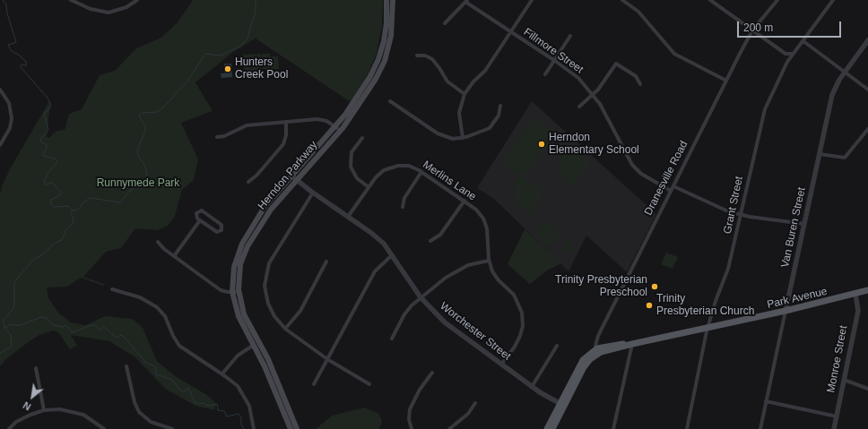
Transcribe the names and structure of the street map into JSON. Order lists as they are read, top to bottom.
{
  "streets": {
    "main road": ["Herndon Parkway", "Park Avenue"],
    "street": [
      "Fillmore Street",
      "Dranesville Road",
      "Merlins Lane",
      "Grant Street",
      "Van Buren Street",
      "Worchester Street",
      "Monroe Street"
    ]
  },
  "crossings": [
    ["Fillmore Street", "Dranesville Road"],
    ["Herndon Parkway", "Worchester Street"],
    ["Dranesville Road", "Park Avenue"],
    ["Merlins Lane", "Worchester Street"],
    ["Grant Street", "Park Avenue"],
    ["Van Buren Street", "Park Avenue"],
    ["Park Avenue", "Monroe Street"]
  ],
  "parks": ["Runnymede Park"],
  "places": [
    "Hunters Creek Pool",
    "Herndon Elementary School",
    "Trinity Presbyterian Preschool",
    "Trinity Presbyterian Church"
  ],
  "scale_bar": "200 m",
  "north": "bottom left"
}
